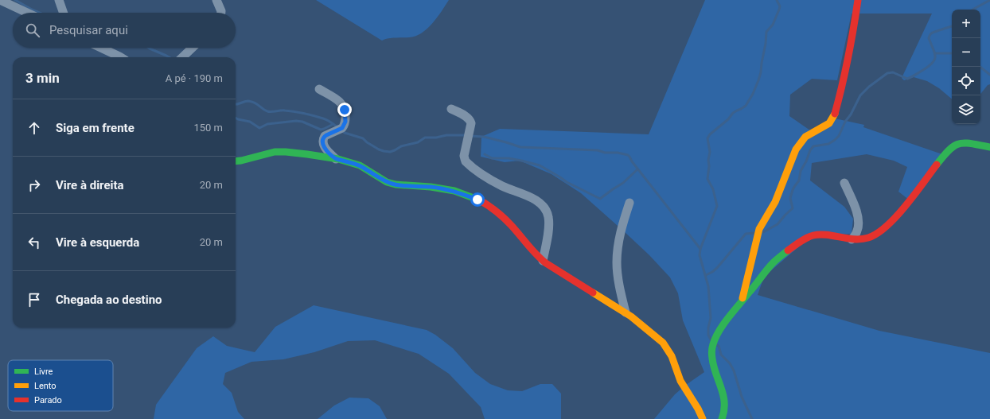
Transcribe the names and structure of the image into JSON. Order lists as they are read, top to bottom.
{
  "legend": ["Livre", "Lento", "Parado"],
  "page": {
    "map_buttons": ["+", "−"],
    "search": "Pesquisar aqui",
    "heading": ["3 min", "A pé · 190 m"],
    "list": [
      ["Siga em frente", "150 m"],
      ["Vire à direita", "20 m"],
      ["Vire à esquerda", "20 m"],
      "Chegada ao destino"
    ]
  }
}
